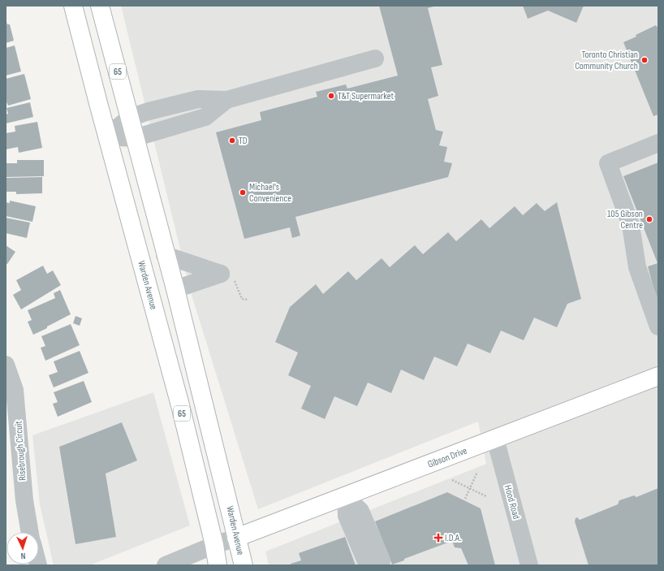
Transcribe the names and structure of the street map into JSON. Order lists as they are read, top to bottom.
{
  "streets": {
    "main road": ["65", "Warden Avenue", "Gibson Drive"],
    "street": ["Risebrough Circuit", "Hood Road"]
  },
  "crossings": [
    ["Warden Avenue", "Gibson Drive"],
    ["Gibson Drive", "Hood Road"]
  ],
  "places": {
    "other": [
      "Toronto Christian Community Church",
      "T&T Supermarket",
      "TD",
      "Michael's Convenience",
      "105 Gibson Centre"
    ],
    "health": ["I.D.A."]
  },
  "north": "bottom"
}
